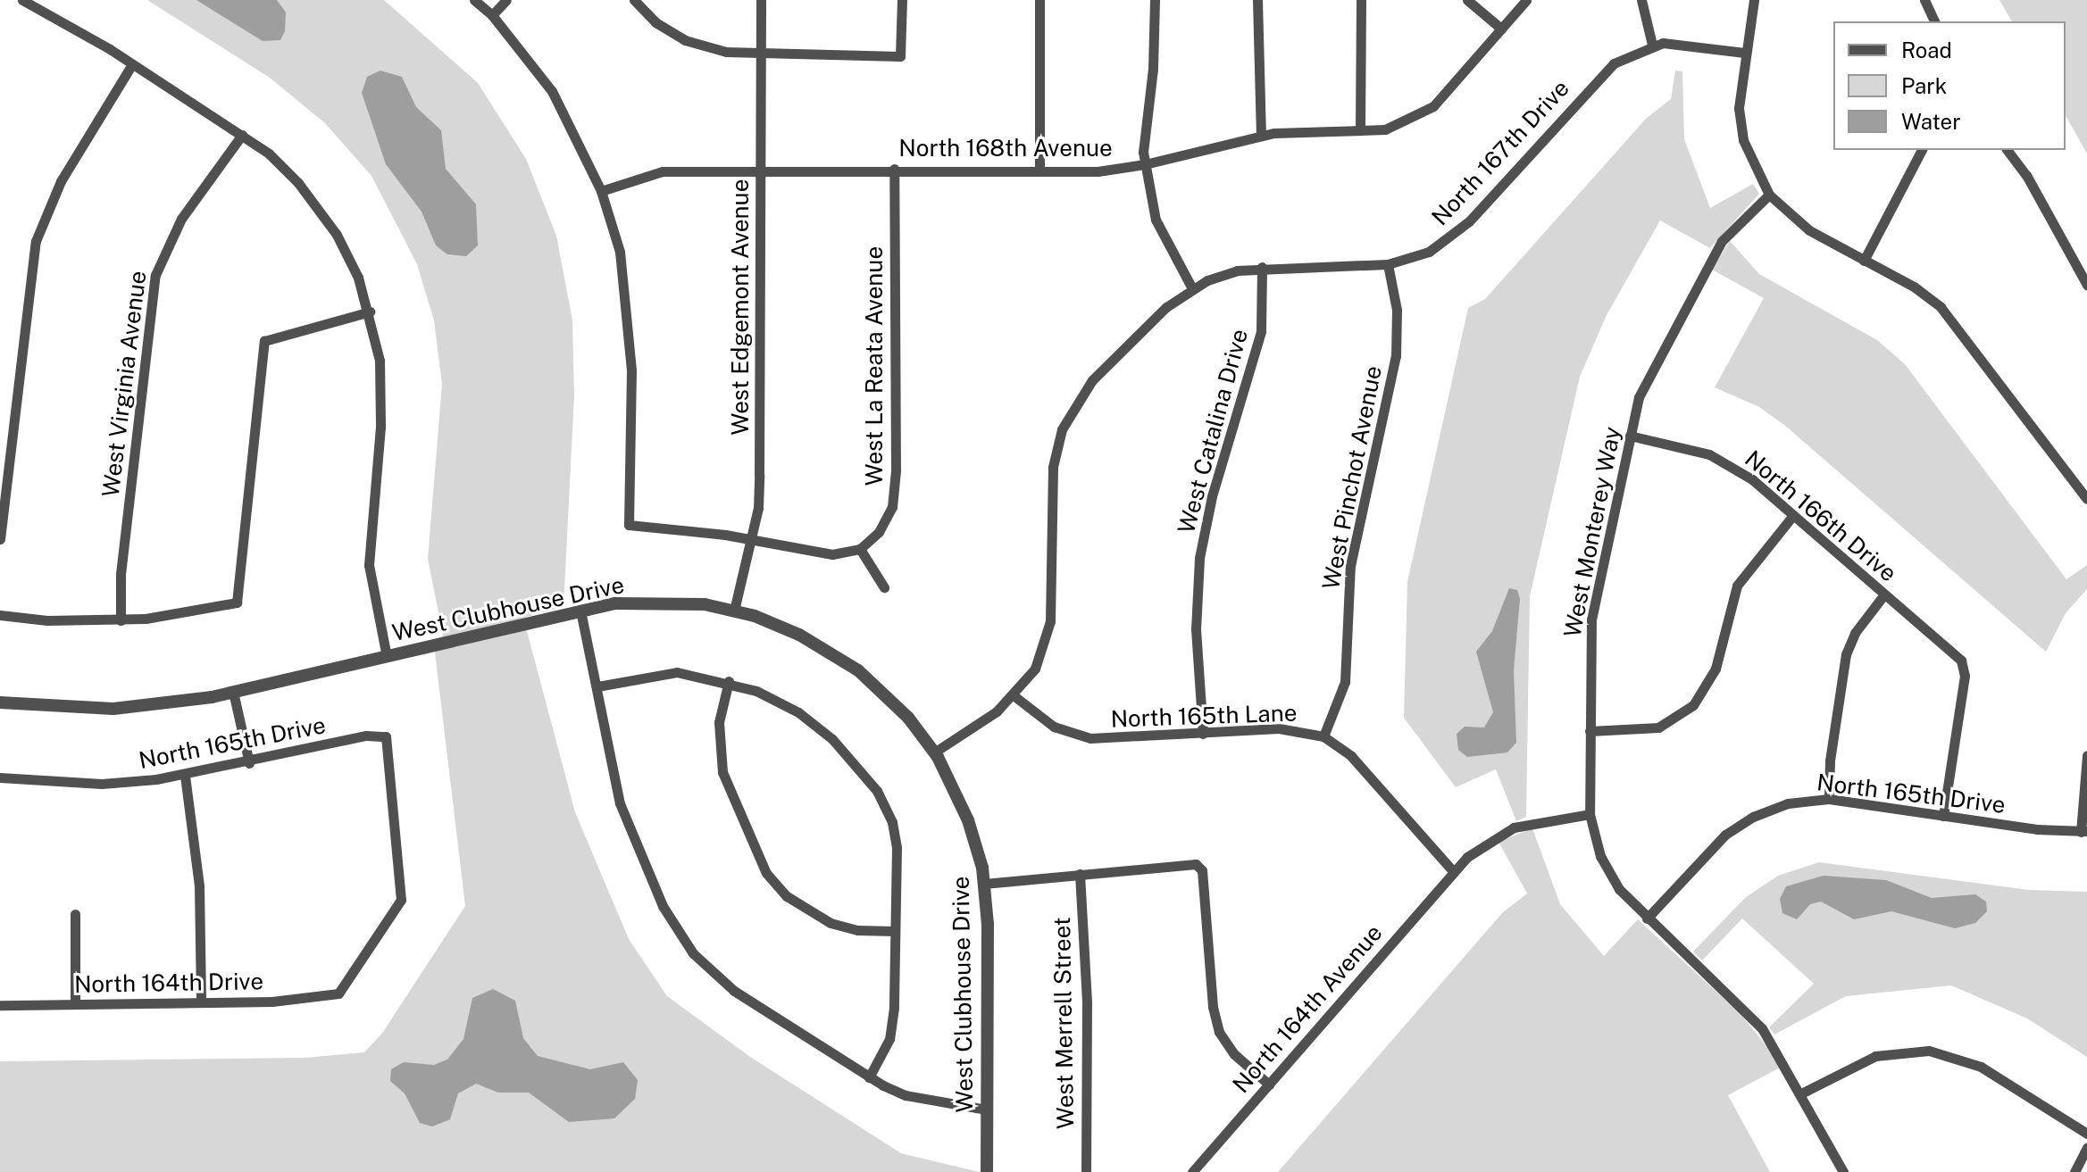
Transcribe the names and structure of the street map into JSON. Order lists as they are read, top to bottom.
{
  "streets": {
    "street": [
      "North 168th Avenue",
      "North 167th Drive",
      "West Edgemont Avenue",
      "West La Reata Avenue",
      "West Virginia Avenue",
      "West Catalina Drive",
      "West Pinchot Avenue",
      "North 166th Drive",
      "West Monterey Way",
      "West Clubhouse Drive",
      "North 165th Lane",
      "North 165th Drive",
      "North 164th Drive",
      "North 164th Avenue",
      "West Merrell Street"
    ]
  },
  "crossings": [
    ["North 168th Avenue", "West Edgemont Avenue"],
    ["North 168th Avenue", "West La Reata Avenue"],
    ["North 167th Drive", "West Catalina Drive"],
    ["North 167th Drive", "West Pinchot Avenue"],
    ["West Edgemont Avenue", "West Clubhouse Drive"],
    ["West Catalina Drive", "North 165th Lane"],
    ["West Pinchot Avenue", "North 165th Lane"],
    ["North 166th Drive", "West Monterey Way"],
    ["North 166th Drive", "North 165th Drive"],
    ["West Monterey Way", "North 165th Drive"],
    ["North 165th Lane", "North 164th Avenue"],
    ["North 165th Drive", "North 164th Drive"]
  ],
  "legend": ["Road", "Park", "Water"]
}
